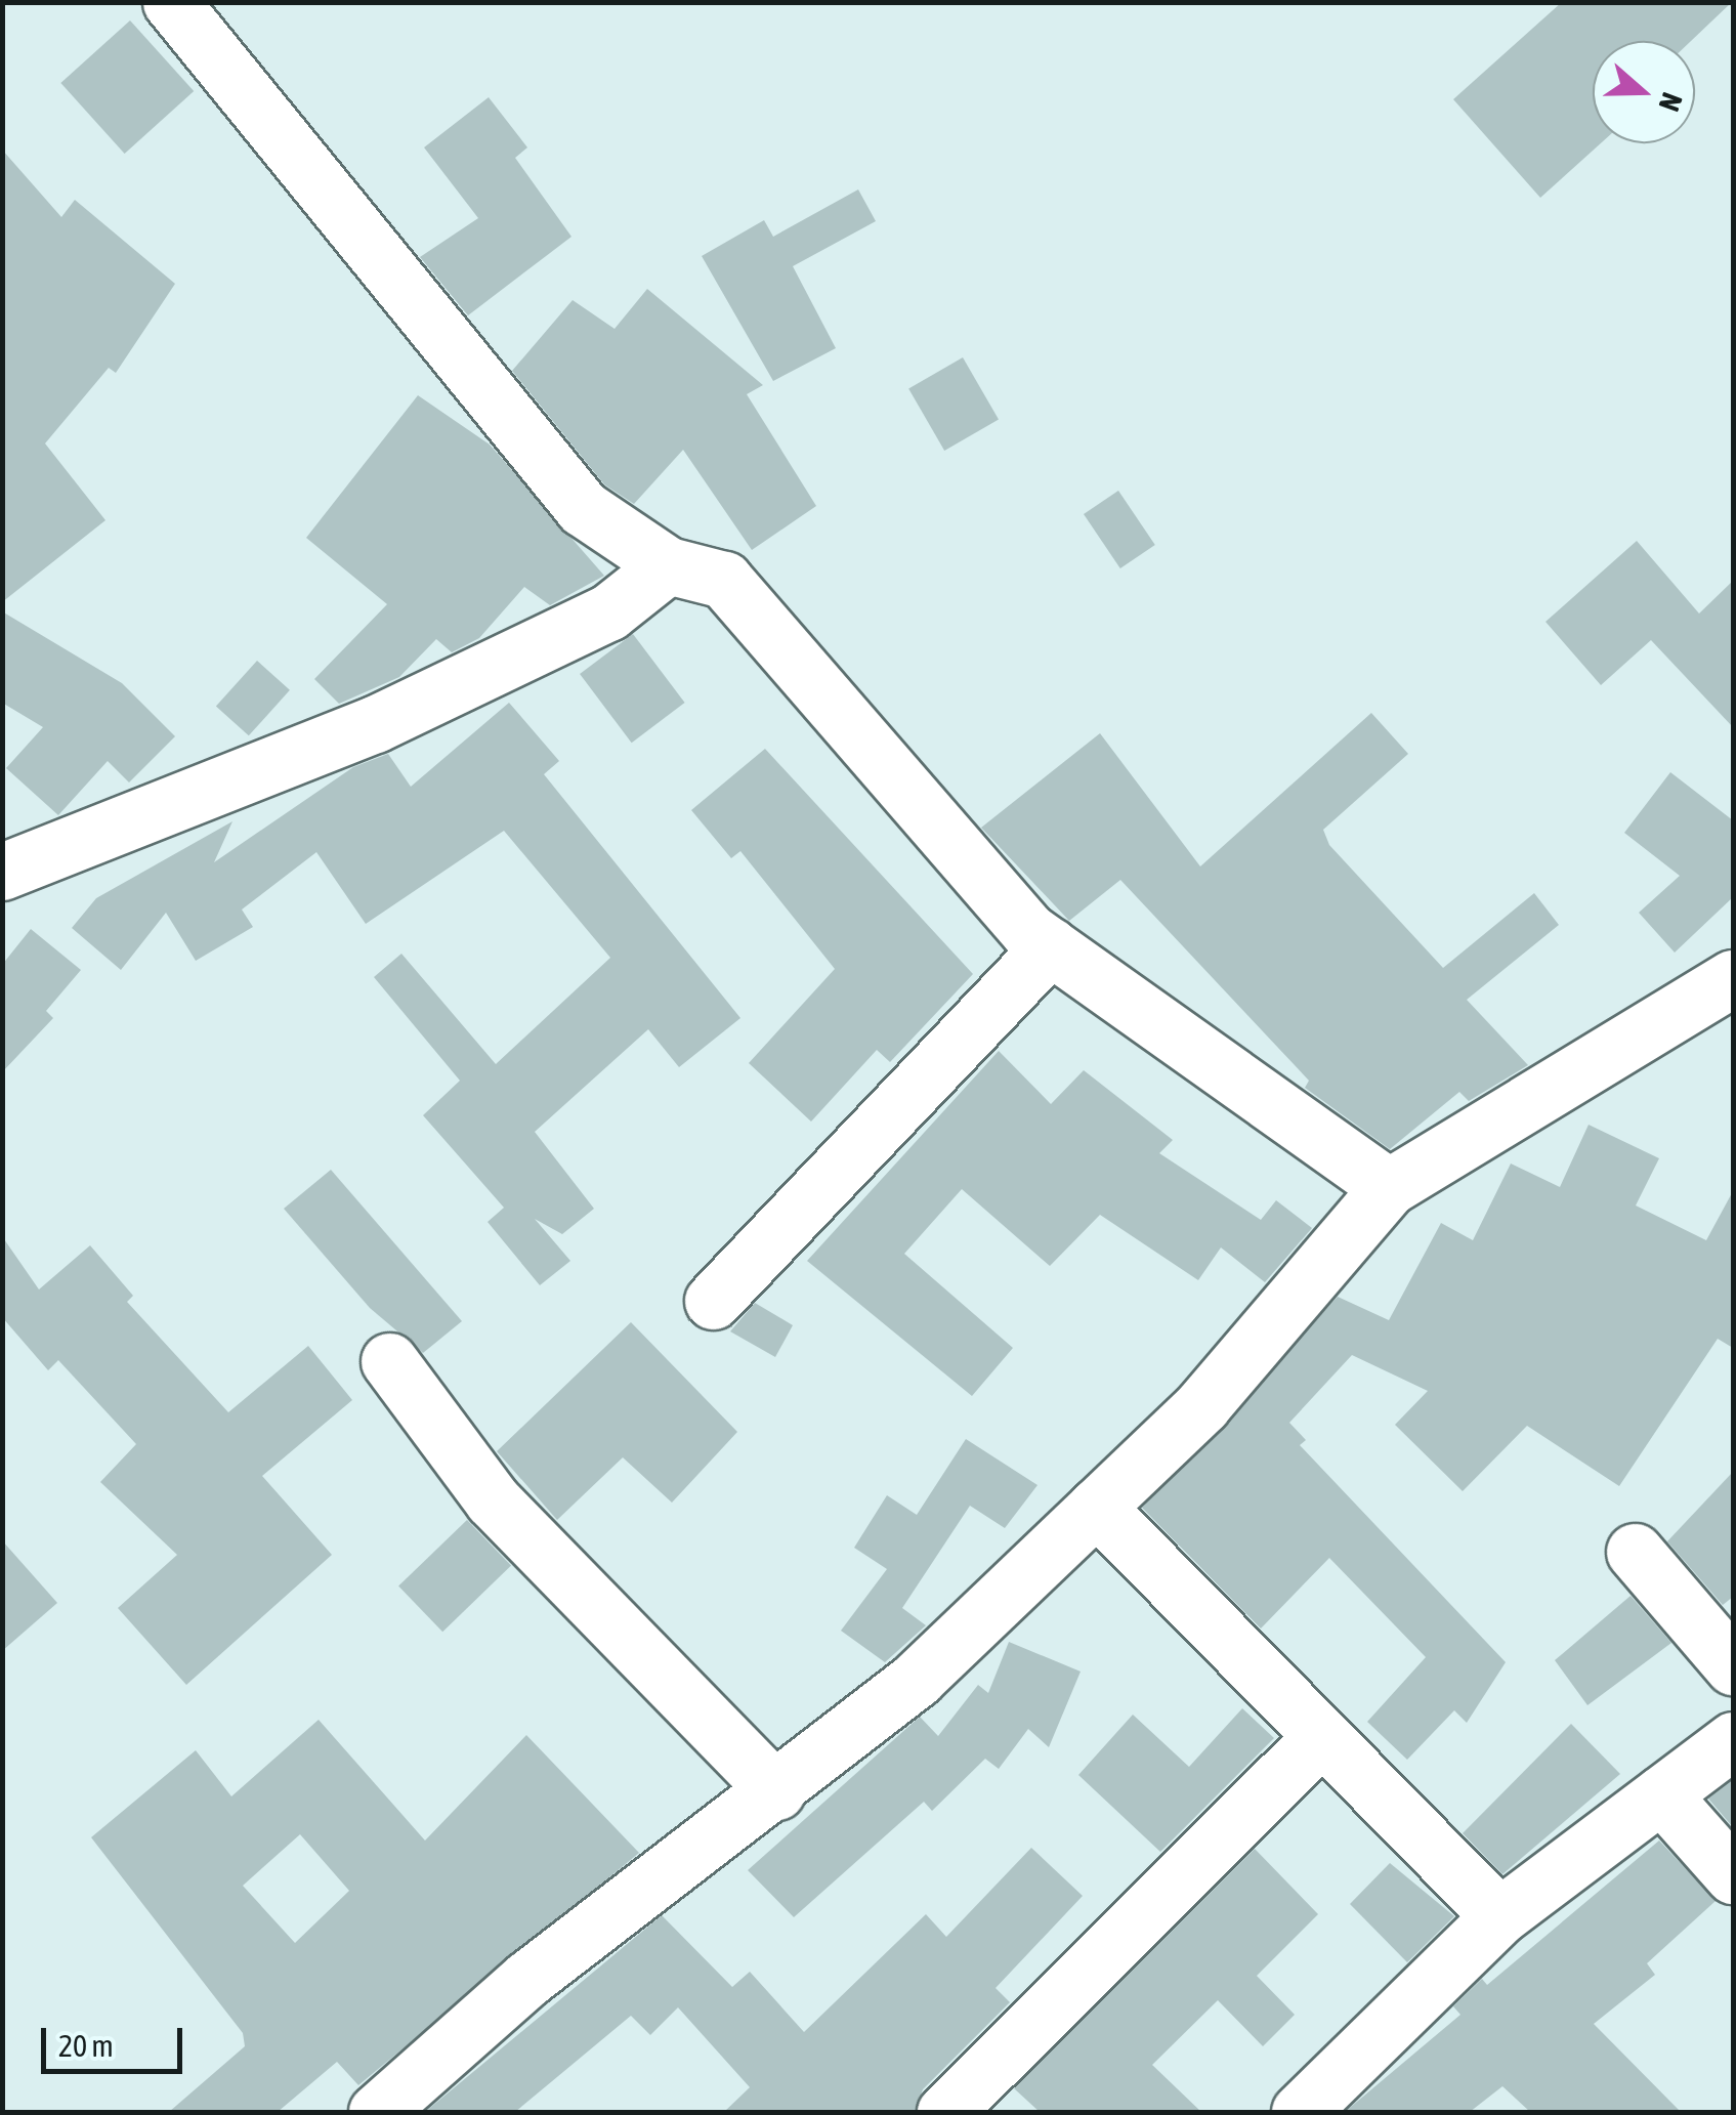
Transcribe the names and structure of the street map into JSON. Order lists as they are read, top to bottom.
{
  "scale_bar": "20 m",
  "north": "right"
}
